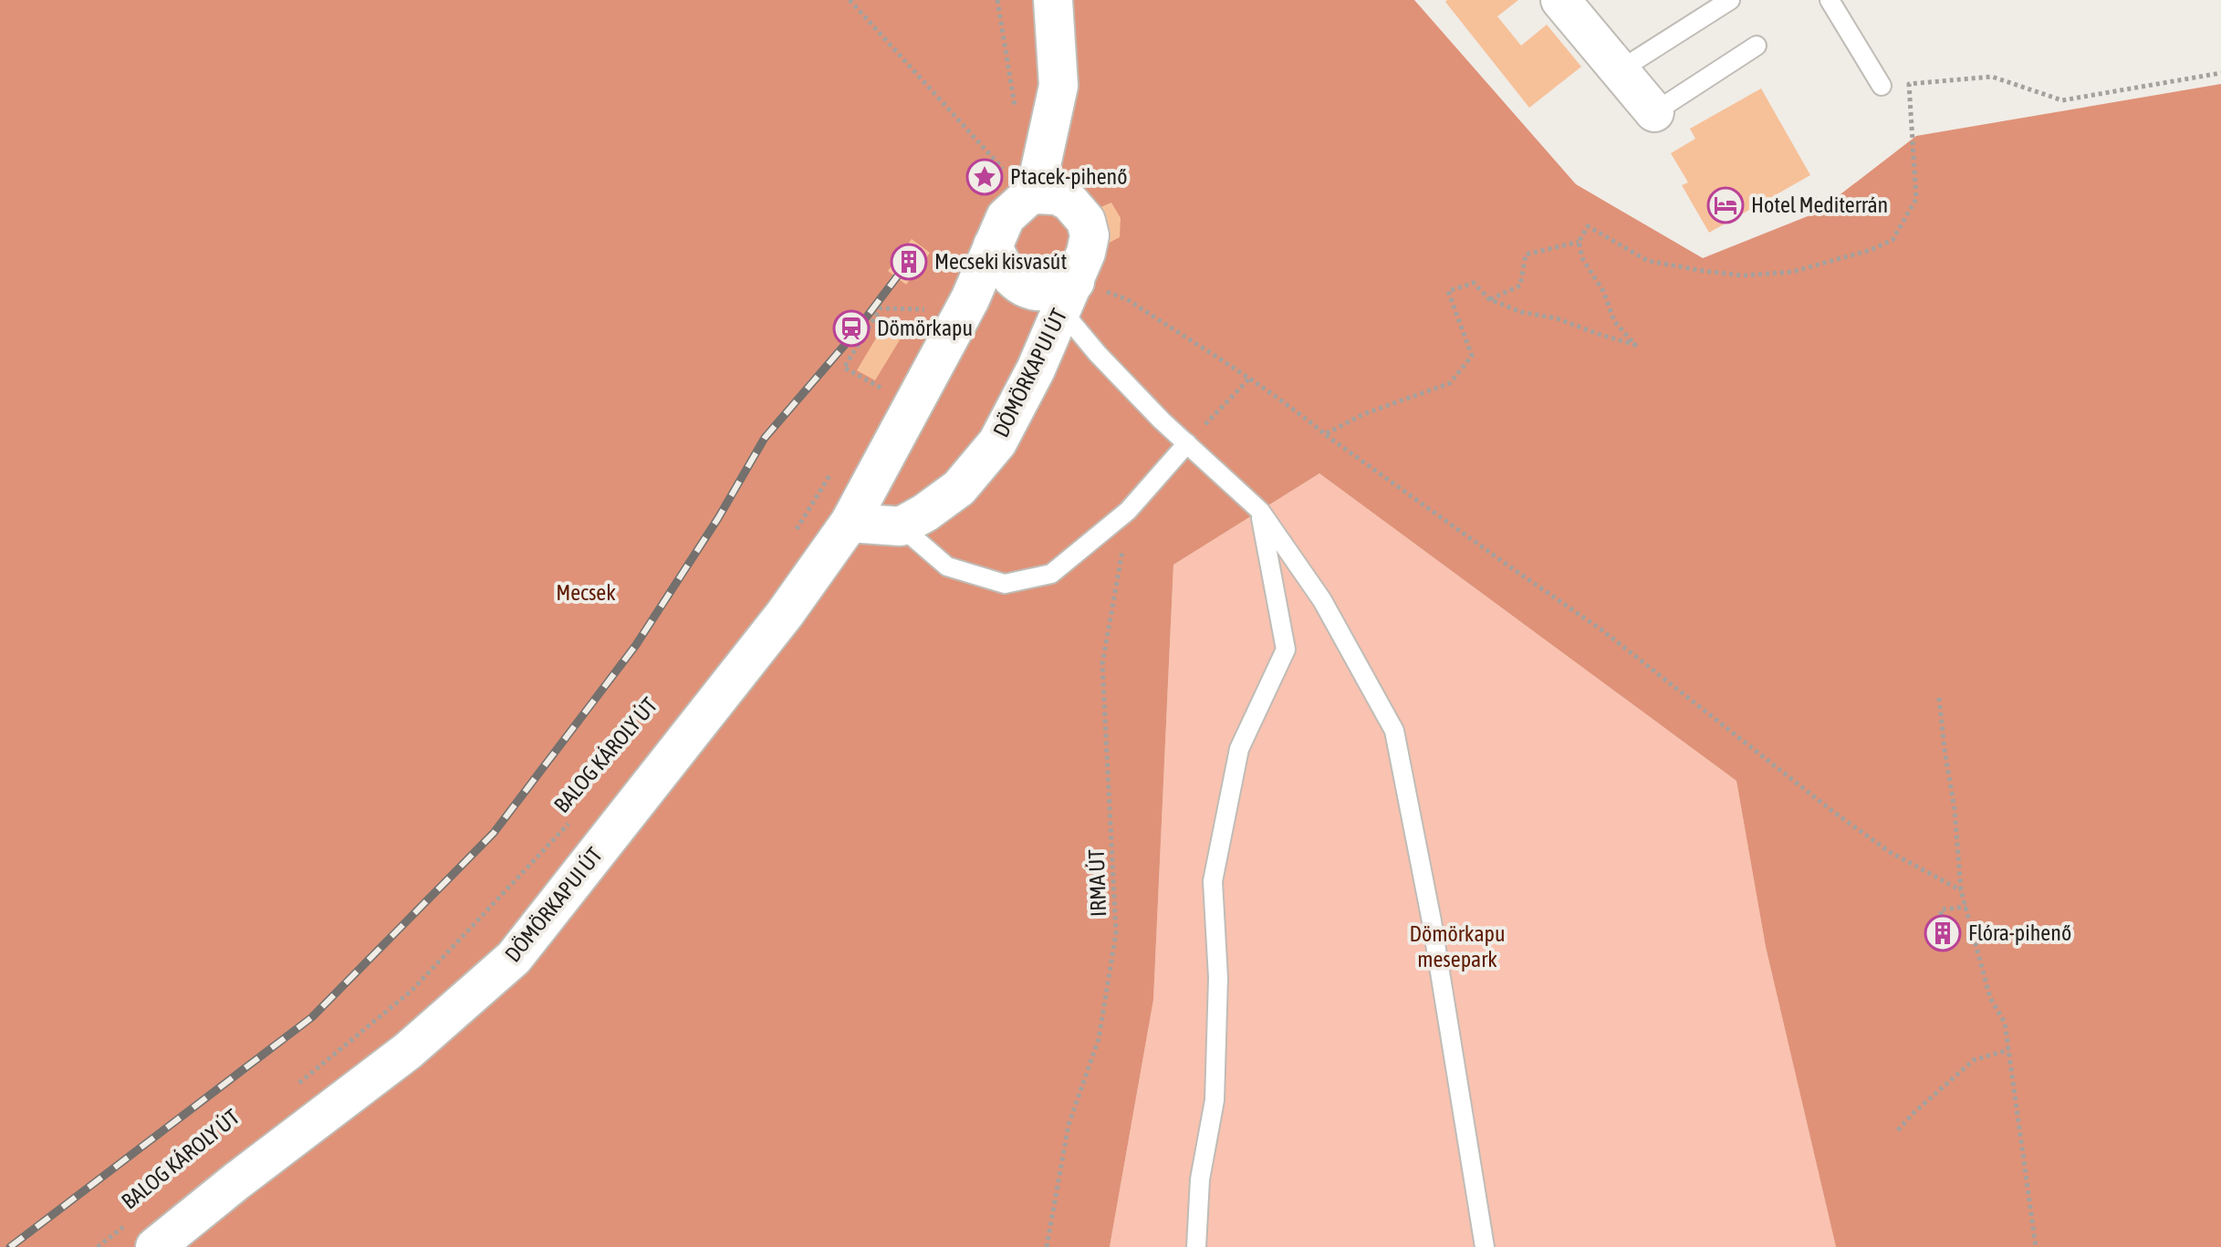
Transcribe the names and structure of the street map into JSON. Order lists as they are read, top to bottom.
{
  "streets": {
    "street": ["DÖMÖRKAPUI ÚT"],
    "path": ["BALOG KÁROLY ÚT", "IRMA ÚT"]
  },
  "crossings": [
    ["DÖMÖRKAPUI ÚT", "BALOG KÁROLY ÚT"]
  ],
  "parks": ["Mecsek", "Dömörkapu mesepark"],
  "places": {
    "place": ["Ptacek-pihenő"],
    "hotel": ["Hotel Mediterrán"],
    "building": ["Mecseki kisvasút", "Flóra-pihenő"],
    "station": ["Dömörkapu"]
  }
}
